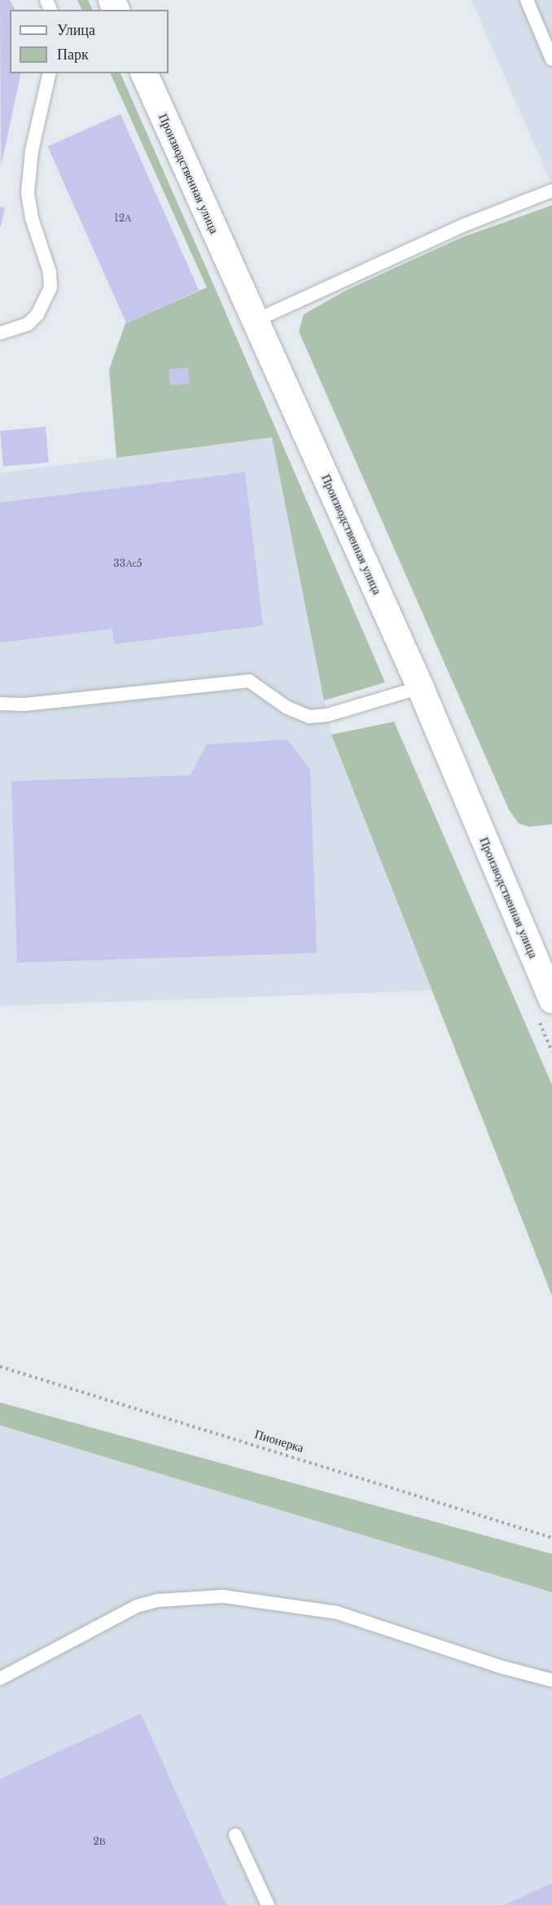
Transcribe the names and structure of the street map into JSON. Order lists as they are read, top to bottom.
{
  "streets": {
    "street": ["Производственная улица"],
    "path": ["Пионерка"]
  },
  "house_numbers": ["12А", "33Ас5", "2В"],
  "legend": ["Улица", "Парк"]
}
